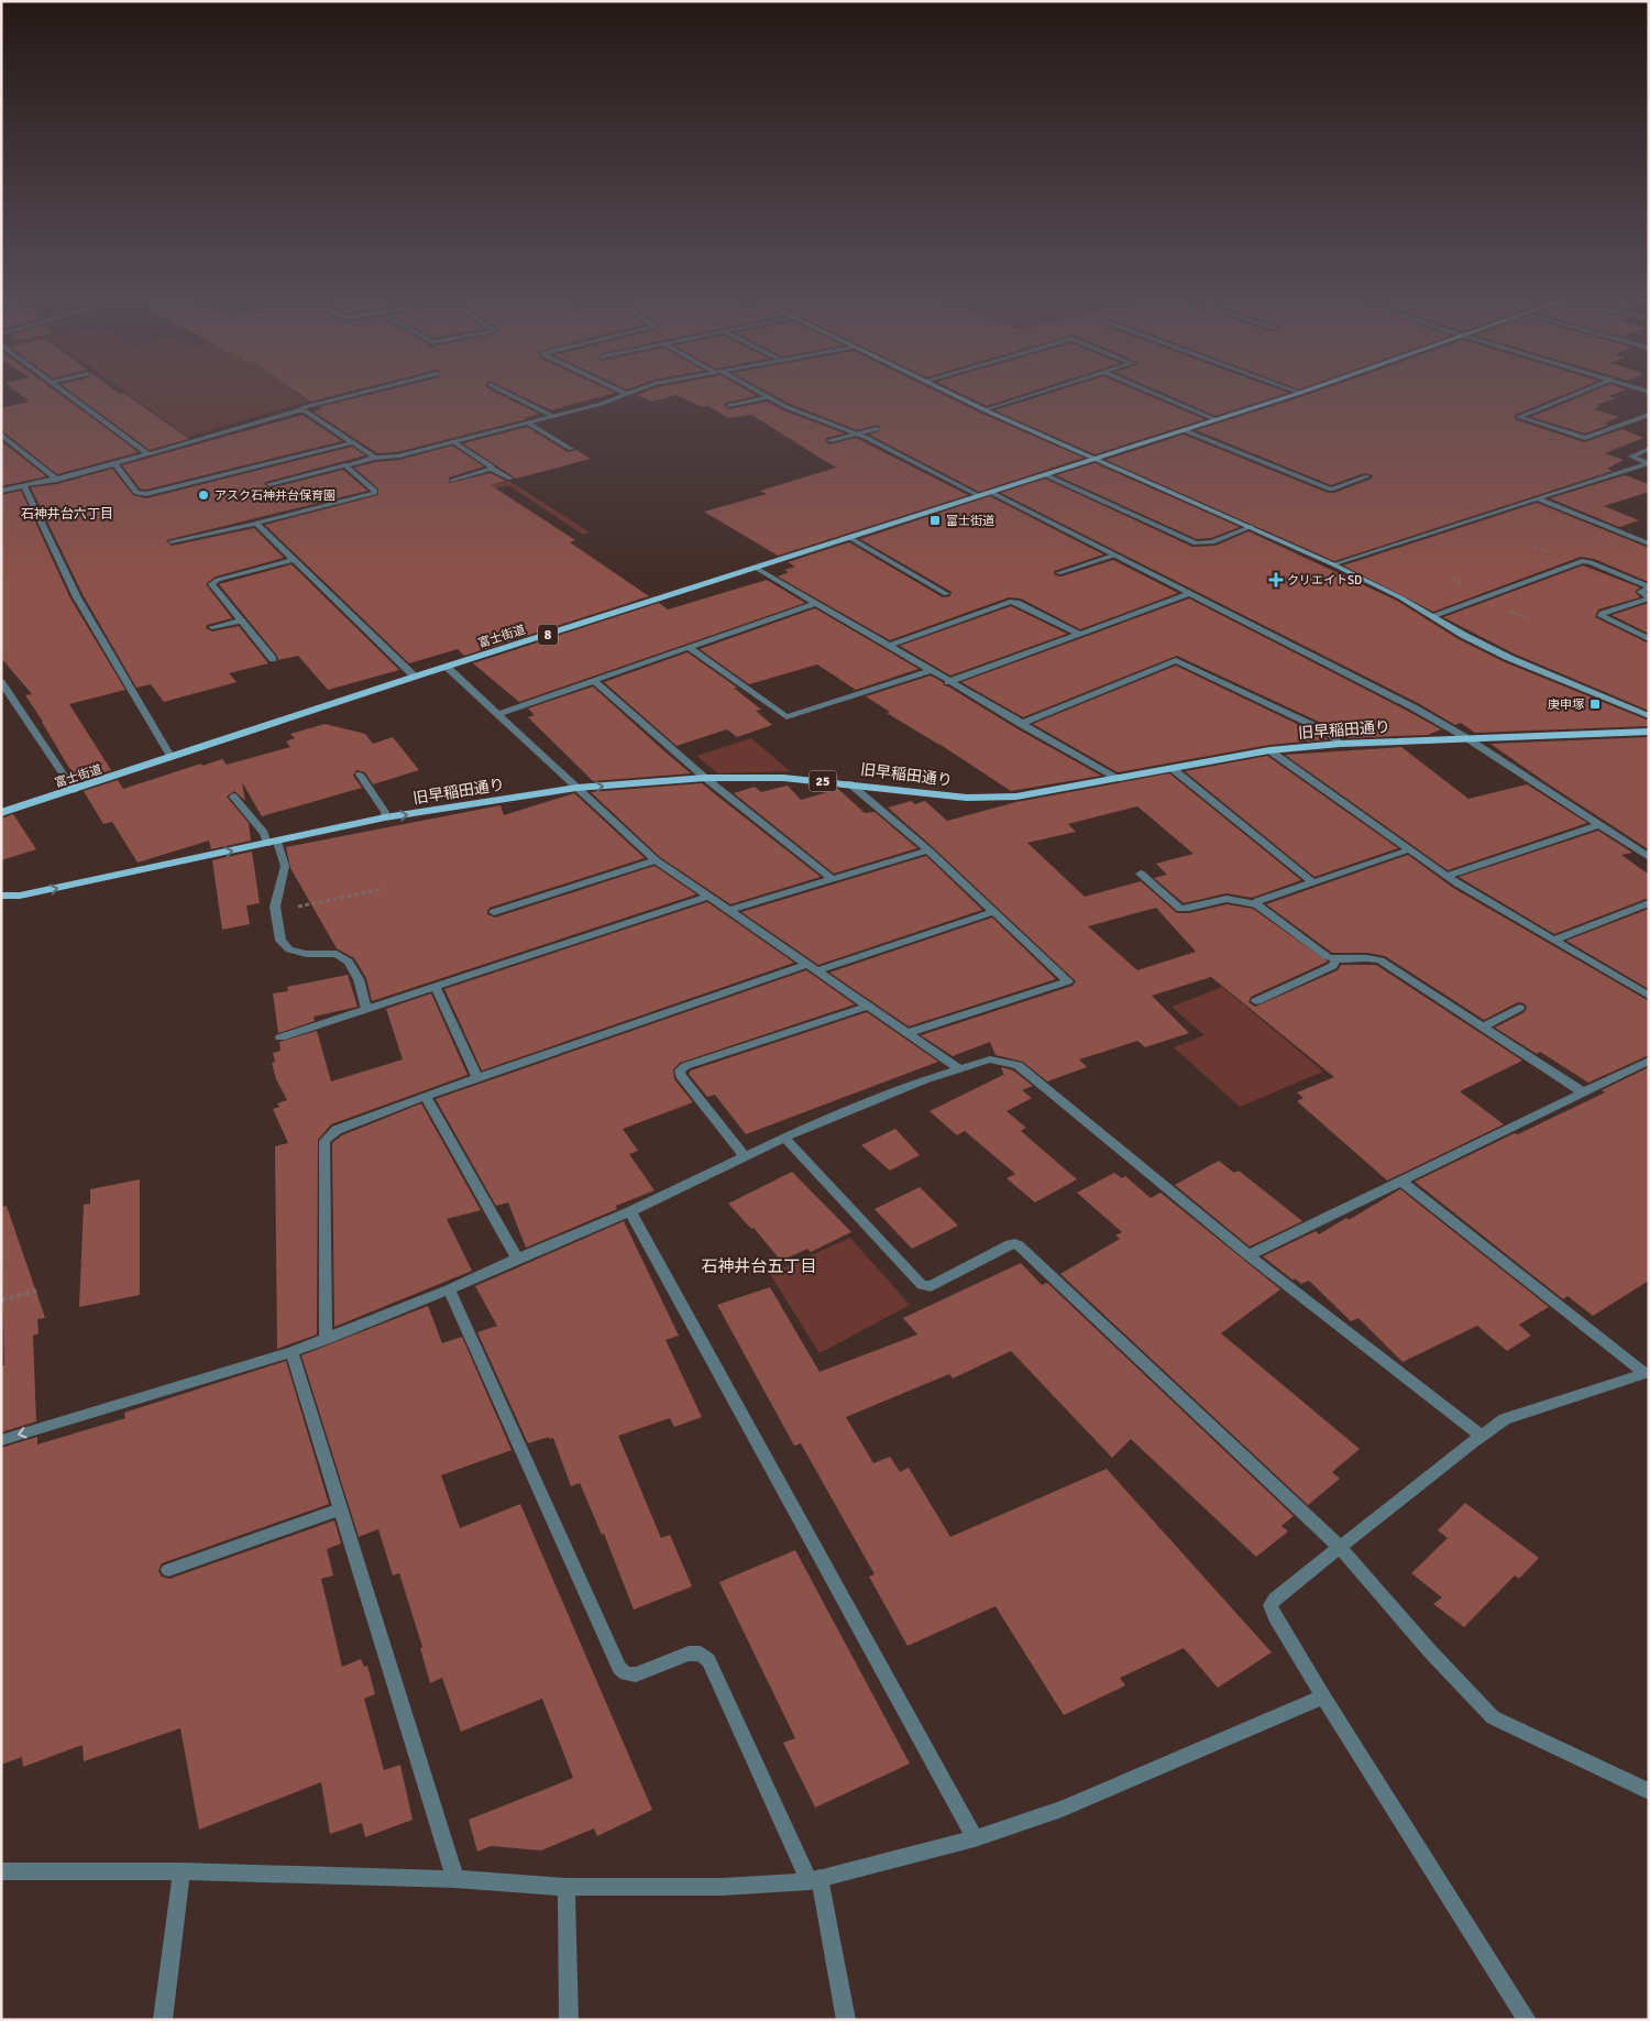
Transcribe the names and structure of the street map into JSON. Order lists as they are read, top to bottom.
{
  "streets": {
    "main road": [
      "8",
      "富士街道",
      "旧早稲田通り",
      "25"
    ]
  },
  "one_way": ["旧早稲田通り"],
  "districts": ["石神井台六丁目", "石神井台五丁目"],
  "places": {
    "other": ["アスク石神井台保育園"],
    "transit": ["富士街道", "庚申塚"],
    "health": ["クリエイトSD"]
  }
}
